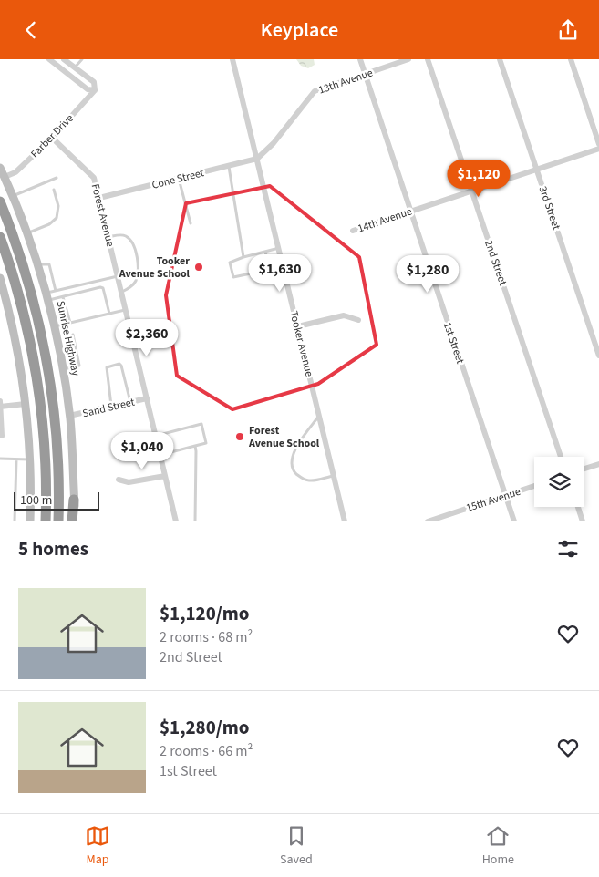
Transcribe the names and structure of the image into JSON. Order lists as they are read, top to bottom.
{
  "streets": {
    "main road": ["Sunrise Highway"],
    "street": [
      "13th Avenue",
      "Farber Drive",
      "Cone Street",
      "3rd Street",
      "Forest Avenue",
      "14th Avenue",
      "2nd Street",
      "1st Street",
      "Tooker Avenue",
      "Sand Street",
      "15th Avenue"
    ]
  },
  "crossings": [
    ["13th Avenue", "Cone Street"],
    ["13th Avenue", "1st Street"],
    ["13th Avenue", "Tooker Avenue"],
    ["Farber Drive", "Forest Avenue"],
    ["Farber Drive", "Sunrise Highway"],
    ["Cone Street", "Forest Avenue"],
    ["Cone Street", "Tooker Avenue"],
    ["3rd Street", "14th Avenue"],
    ["Forest Avenue", "Sand Street"],
    ["14th Avenue", "2nd Street"],
    ["14th Avenue", "1st Street"],
    ["Sunrise Highway", "Sand Street"],
    ["1st Street", "15th Avenue"]
  ],
  "places": ["Tooker Avenue School", "Forest Avenue School"],
  "scale_bar": "100 m",
  "page": {
    "header": "Keyplace",
    "price": [
      "$1,120",
      "$1,630",
      "$1,280",
      "$2,360",
      "$1,040"
    ],
    "scale": "100 m",
    "heading": "5 homes",
    "list": [
      {
        "name": "$1,120/mo",
        "note": "2 rooms · 68 m² · 2nd Street"
      },
      {
        "name": "$1,280/mo",
        "note": "2 rooms · 66 m² · 1st Street"
      }
    ],
    "tabs": ["Map", "Saved", "Home"]
  }
}
